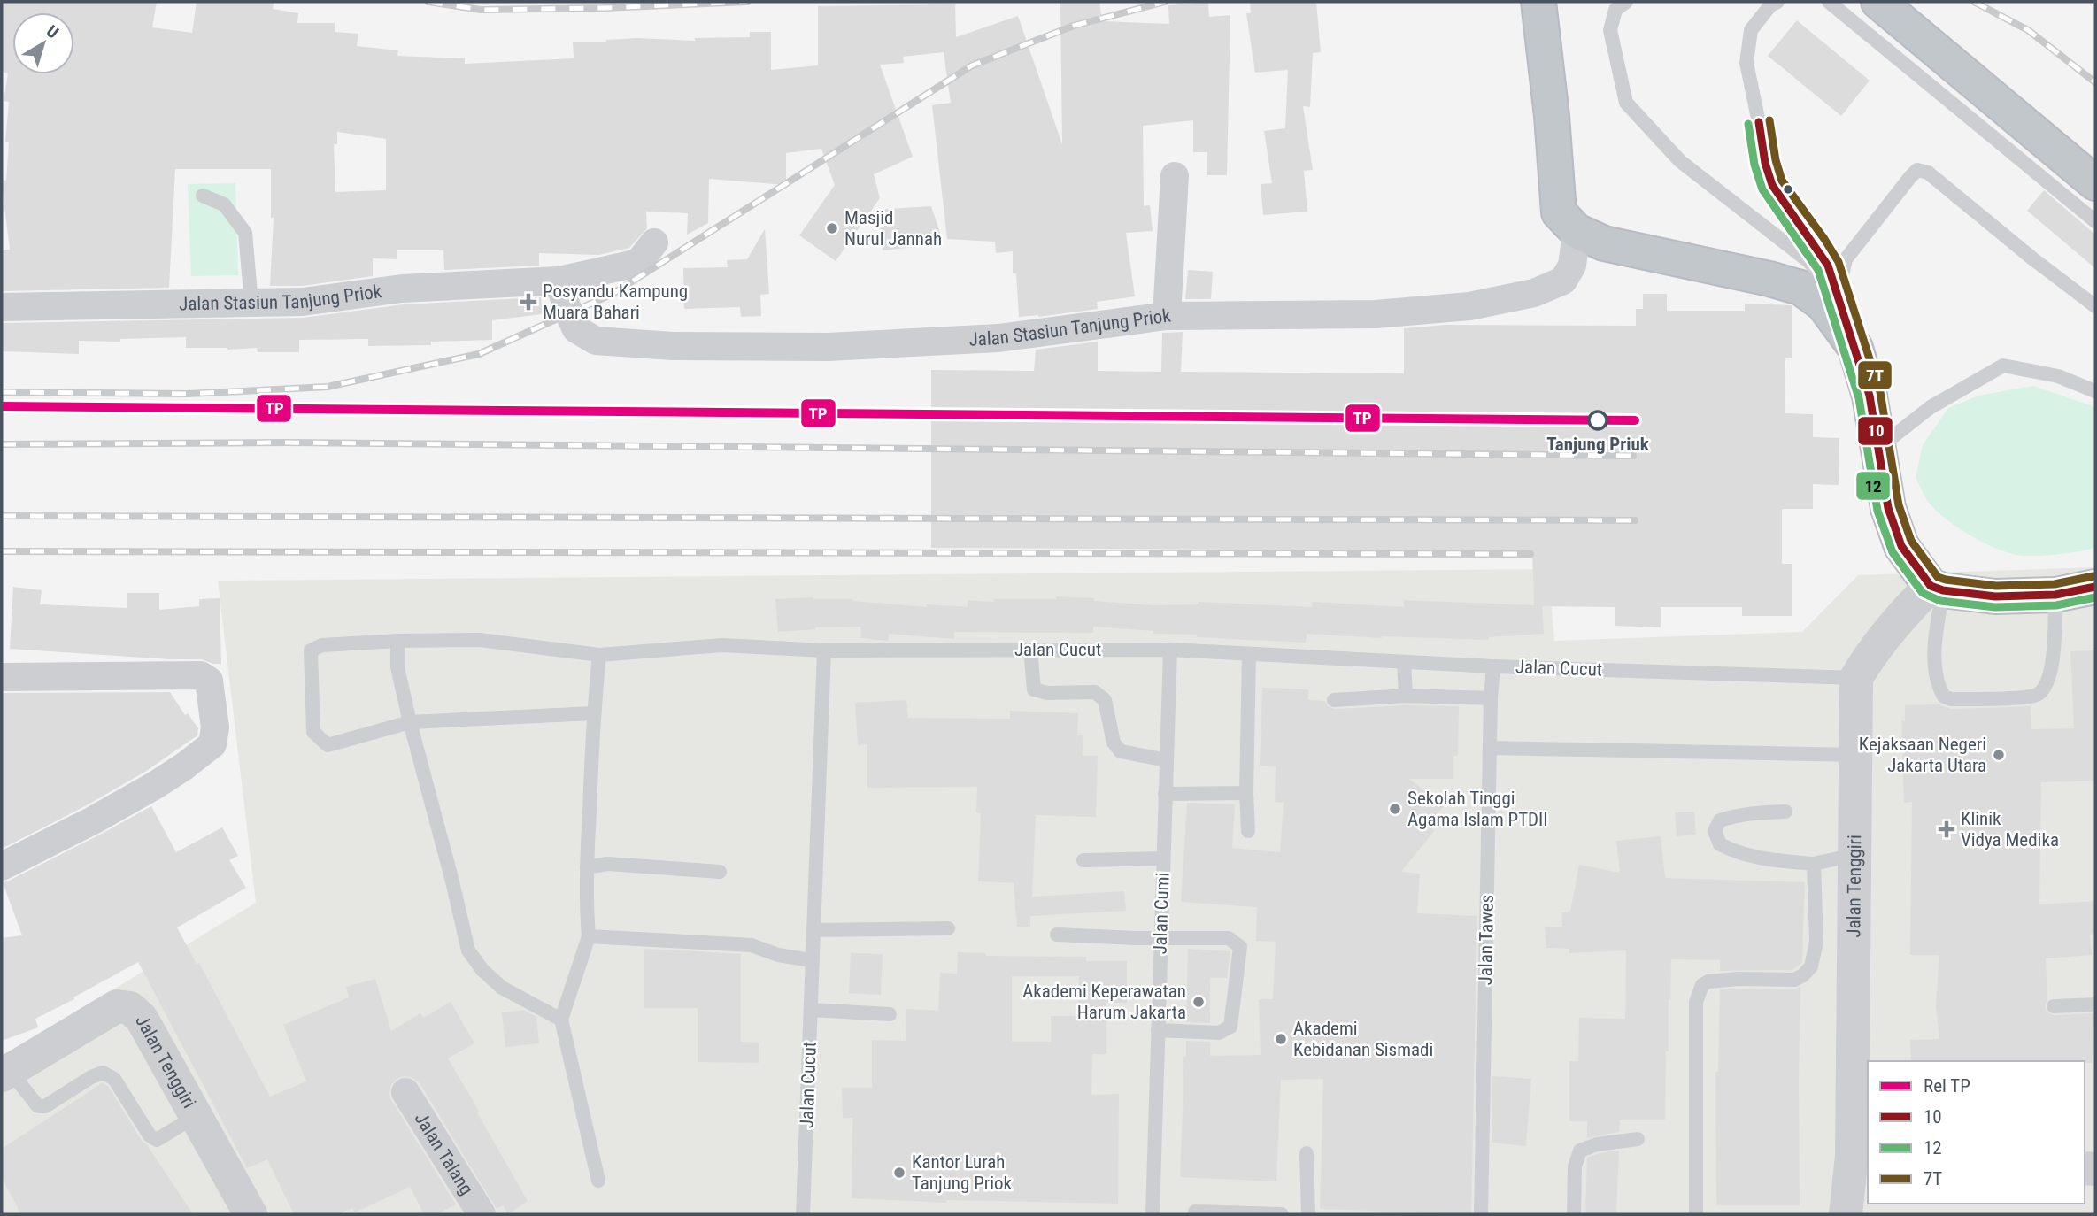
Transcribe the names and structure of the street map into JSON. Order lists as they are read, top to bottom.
{
  "streets": {
    "street": ["Jalan Stasiun Tanjung Priok", "Jalan Tenggiri", "Jalan Talang"],
    "lane": ["Jalan Cucut", "Jalan Cumi", "Jalan Tawes"]
  },
  "crossings": [
    ["Jalan Cucut", "Jalan Tenggiri"],
    ["Jalan Cucut", "Jalan Cumi"],
    ["Jalan Cucut", "Jalan Tawes"]
  ],
  "places": {
    "other": [
      "Masjid Nurul Jannah",
      "Tanjung Priuk",
      "Kejaksaan Negeri Jakarta Utara",
      "Sekolah Tinggi Agama Islam PTDII",
      "Akademi Keperawatan Harum Jakarta",
      "Akademi Kebidanan Sismadi",
      "Kantor Lurah Tanjung Priok"
    ],
    "health": ["Posyandu Kampung Muara Bahari", "Klinik Vidya Medika"]
  },
  "lines": [
    "transit line 7T",
    "transit line 10",
    "transit line 12",
    "rail line TP"
  ],
  "legend": [
    "Rel TP",
    "10",
    "12",
    "7T"
  ],
  "north": "top right"
}
